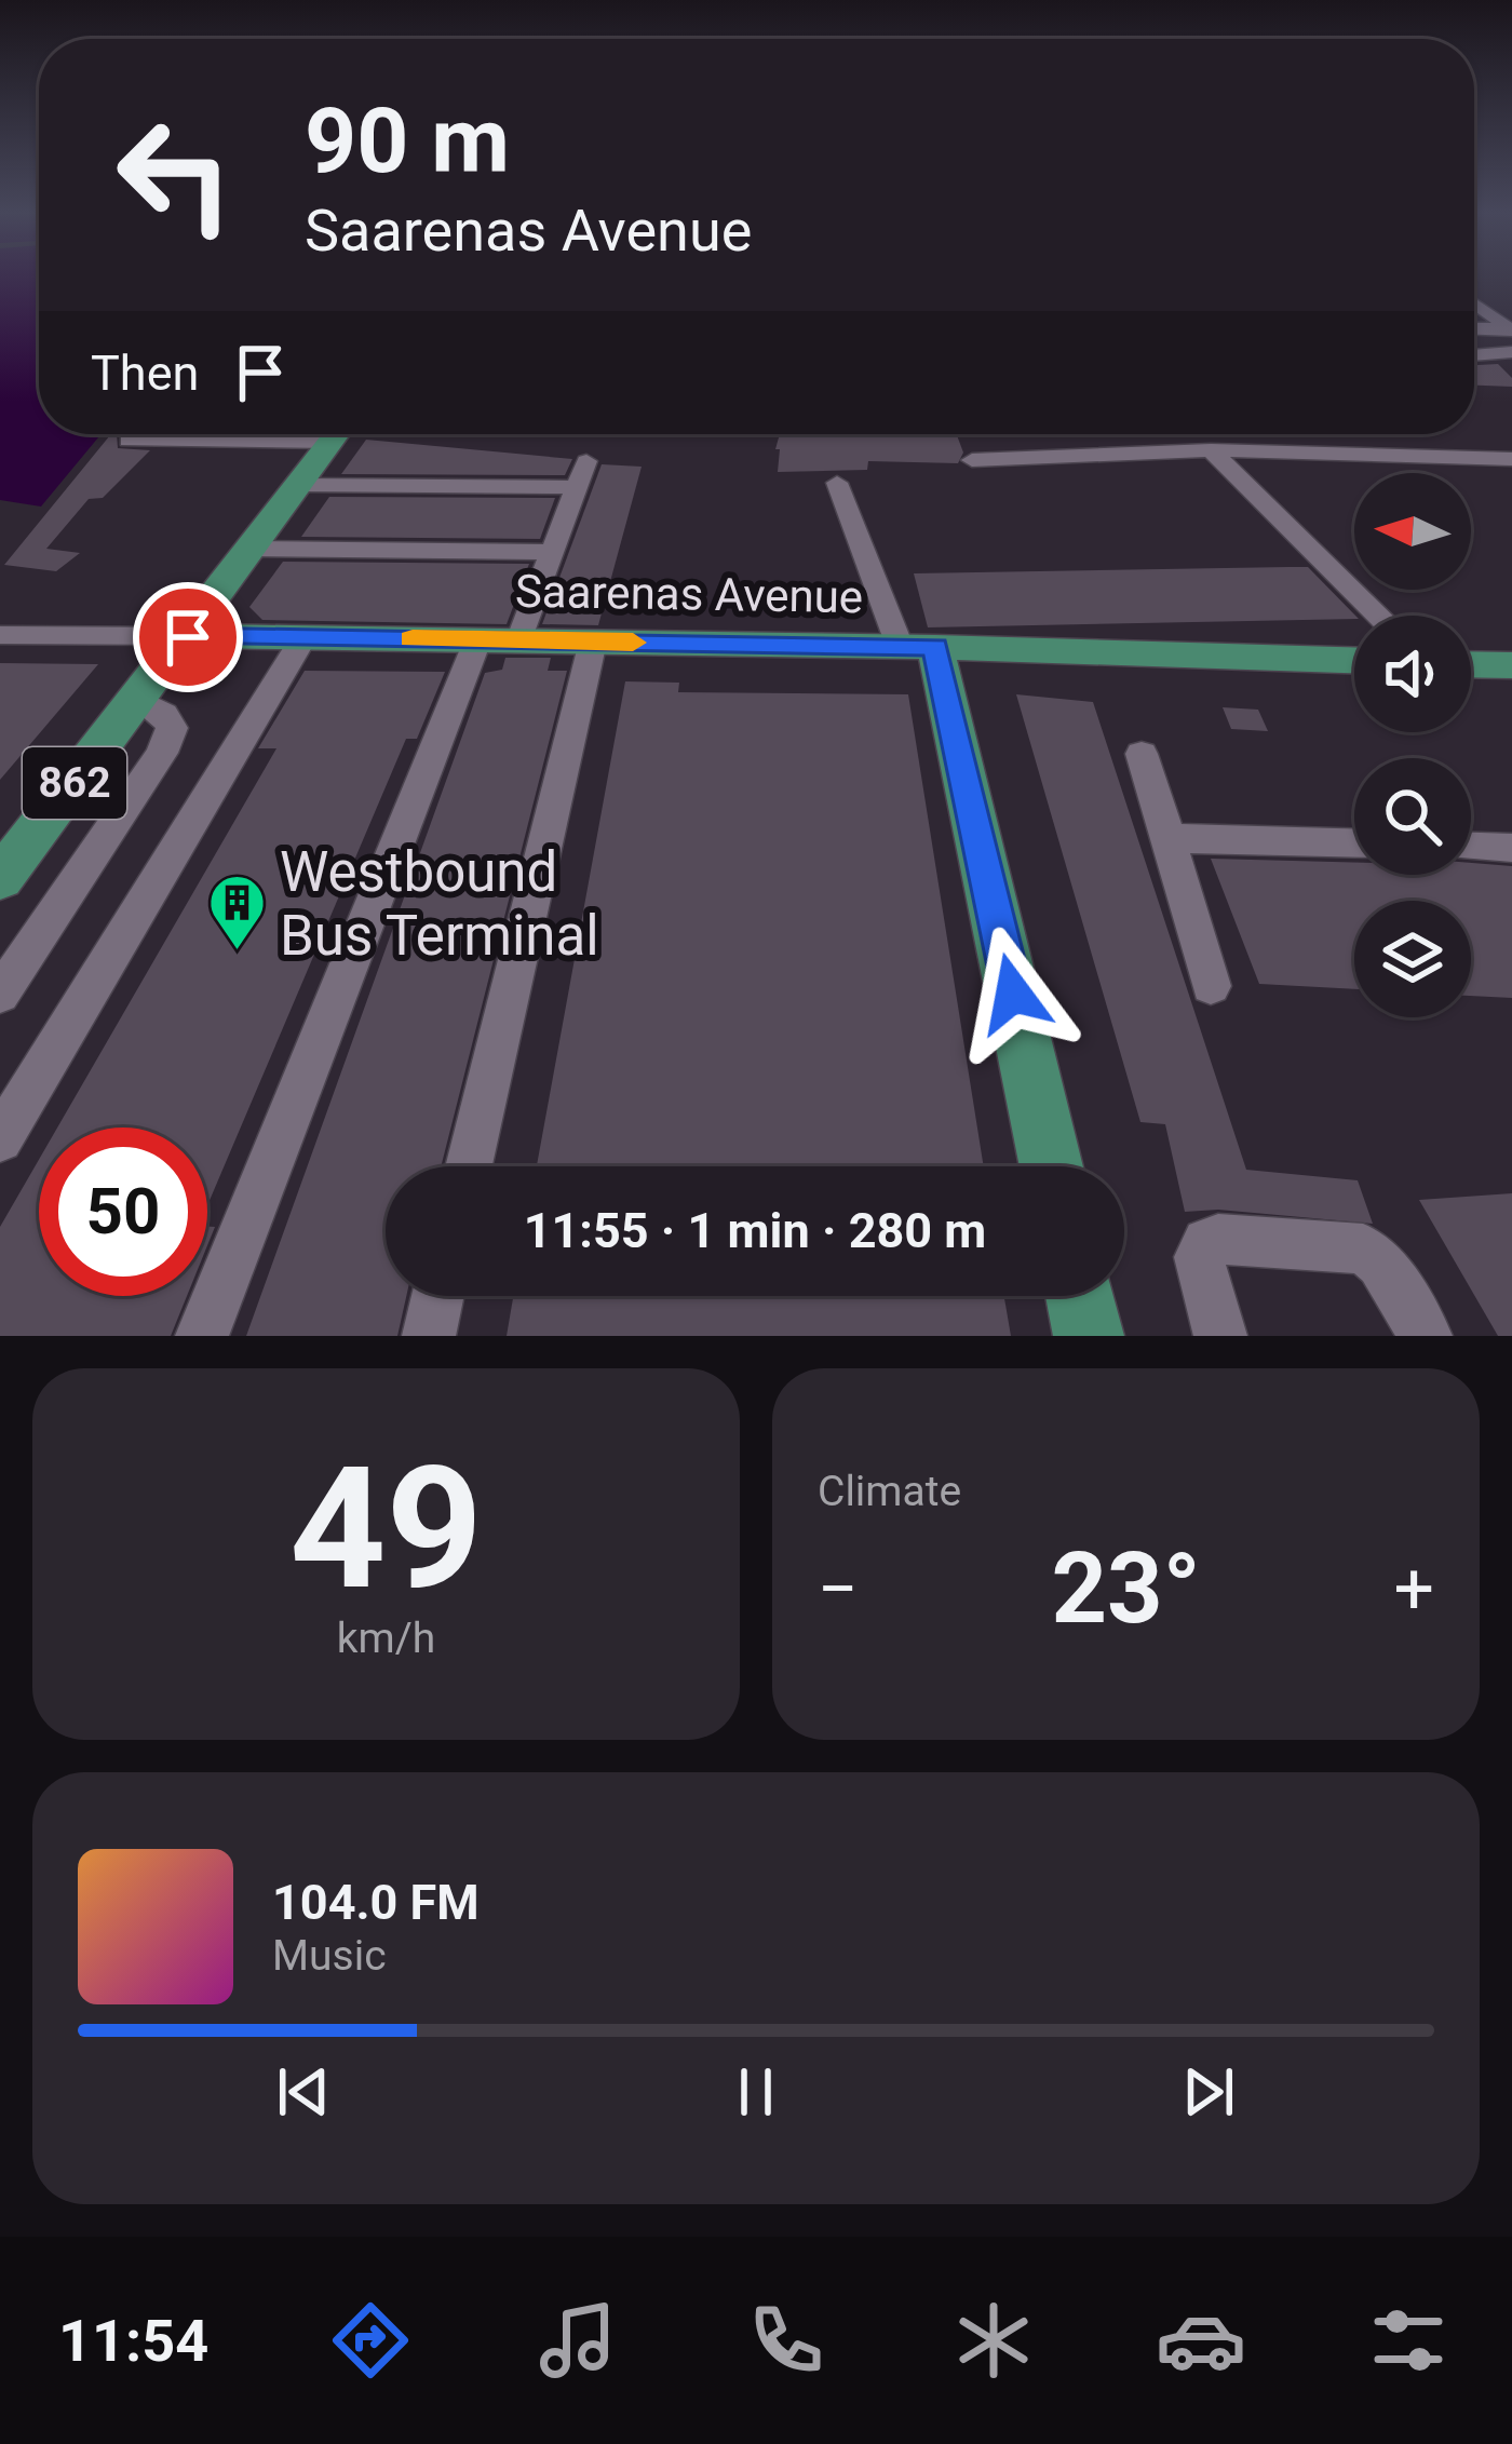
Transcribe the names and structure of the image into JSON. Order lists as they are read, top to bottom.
{
  "streets": {
    "main road": ["Saarenas Avenue", "862"]
  },
  "crossings": [
    ["Saarenas Avenue", "862"]
  ],
  "places": {
    "building": ["Westbound Bus Terminal"]
  },
  "north": "left",
  "page": {
    "turn": ["90 m", "Saarenas Avenue"],
    "then": "Then",
    "limit": "50",
    "trip": "11:55 · 1 min · 280 m",
    "tile": [
      ["49", "km/h"],
      "Climate"
    ],
    "heat": ["−", "23°", "+"],
    "song": ["104.0 FM", "Music"],
    "tabs": "11:54"
  }
}
